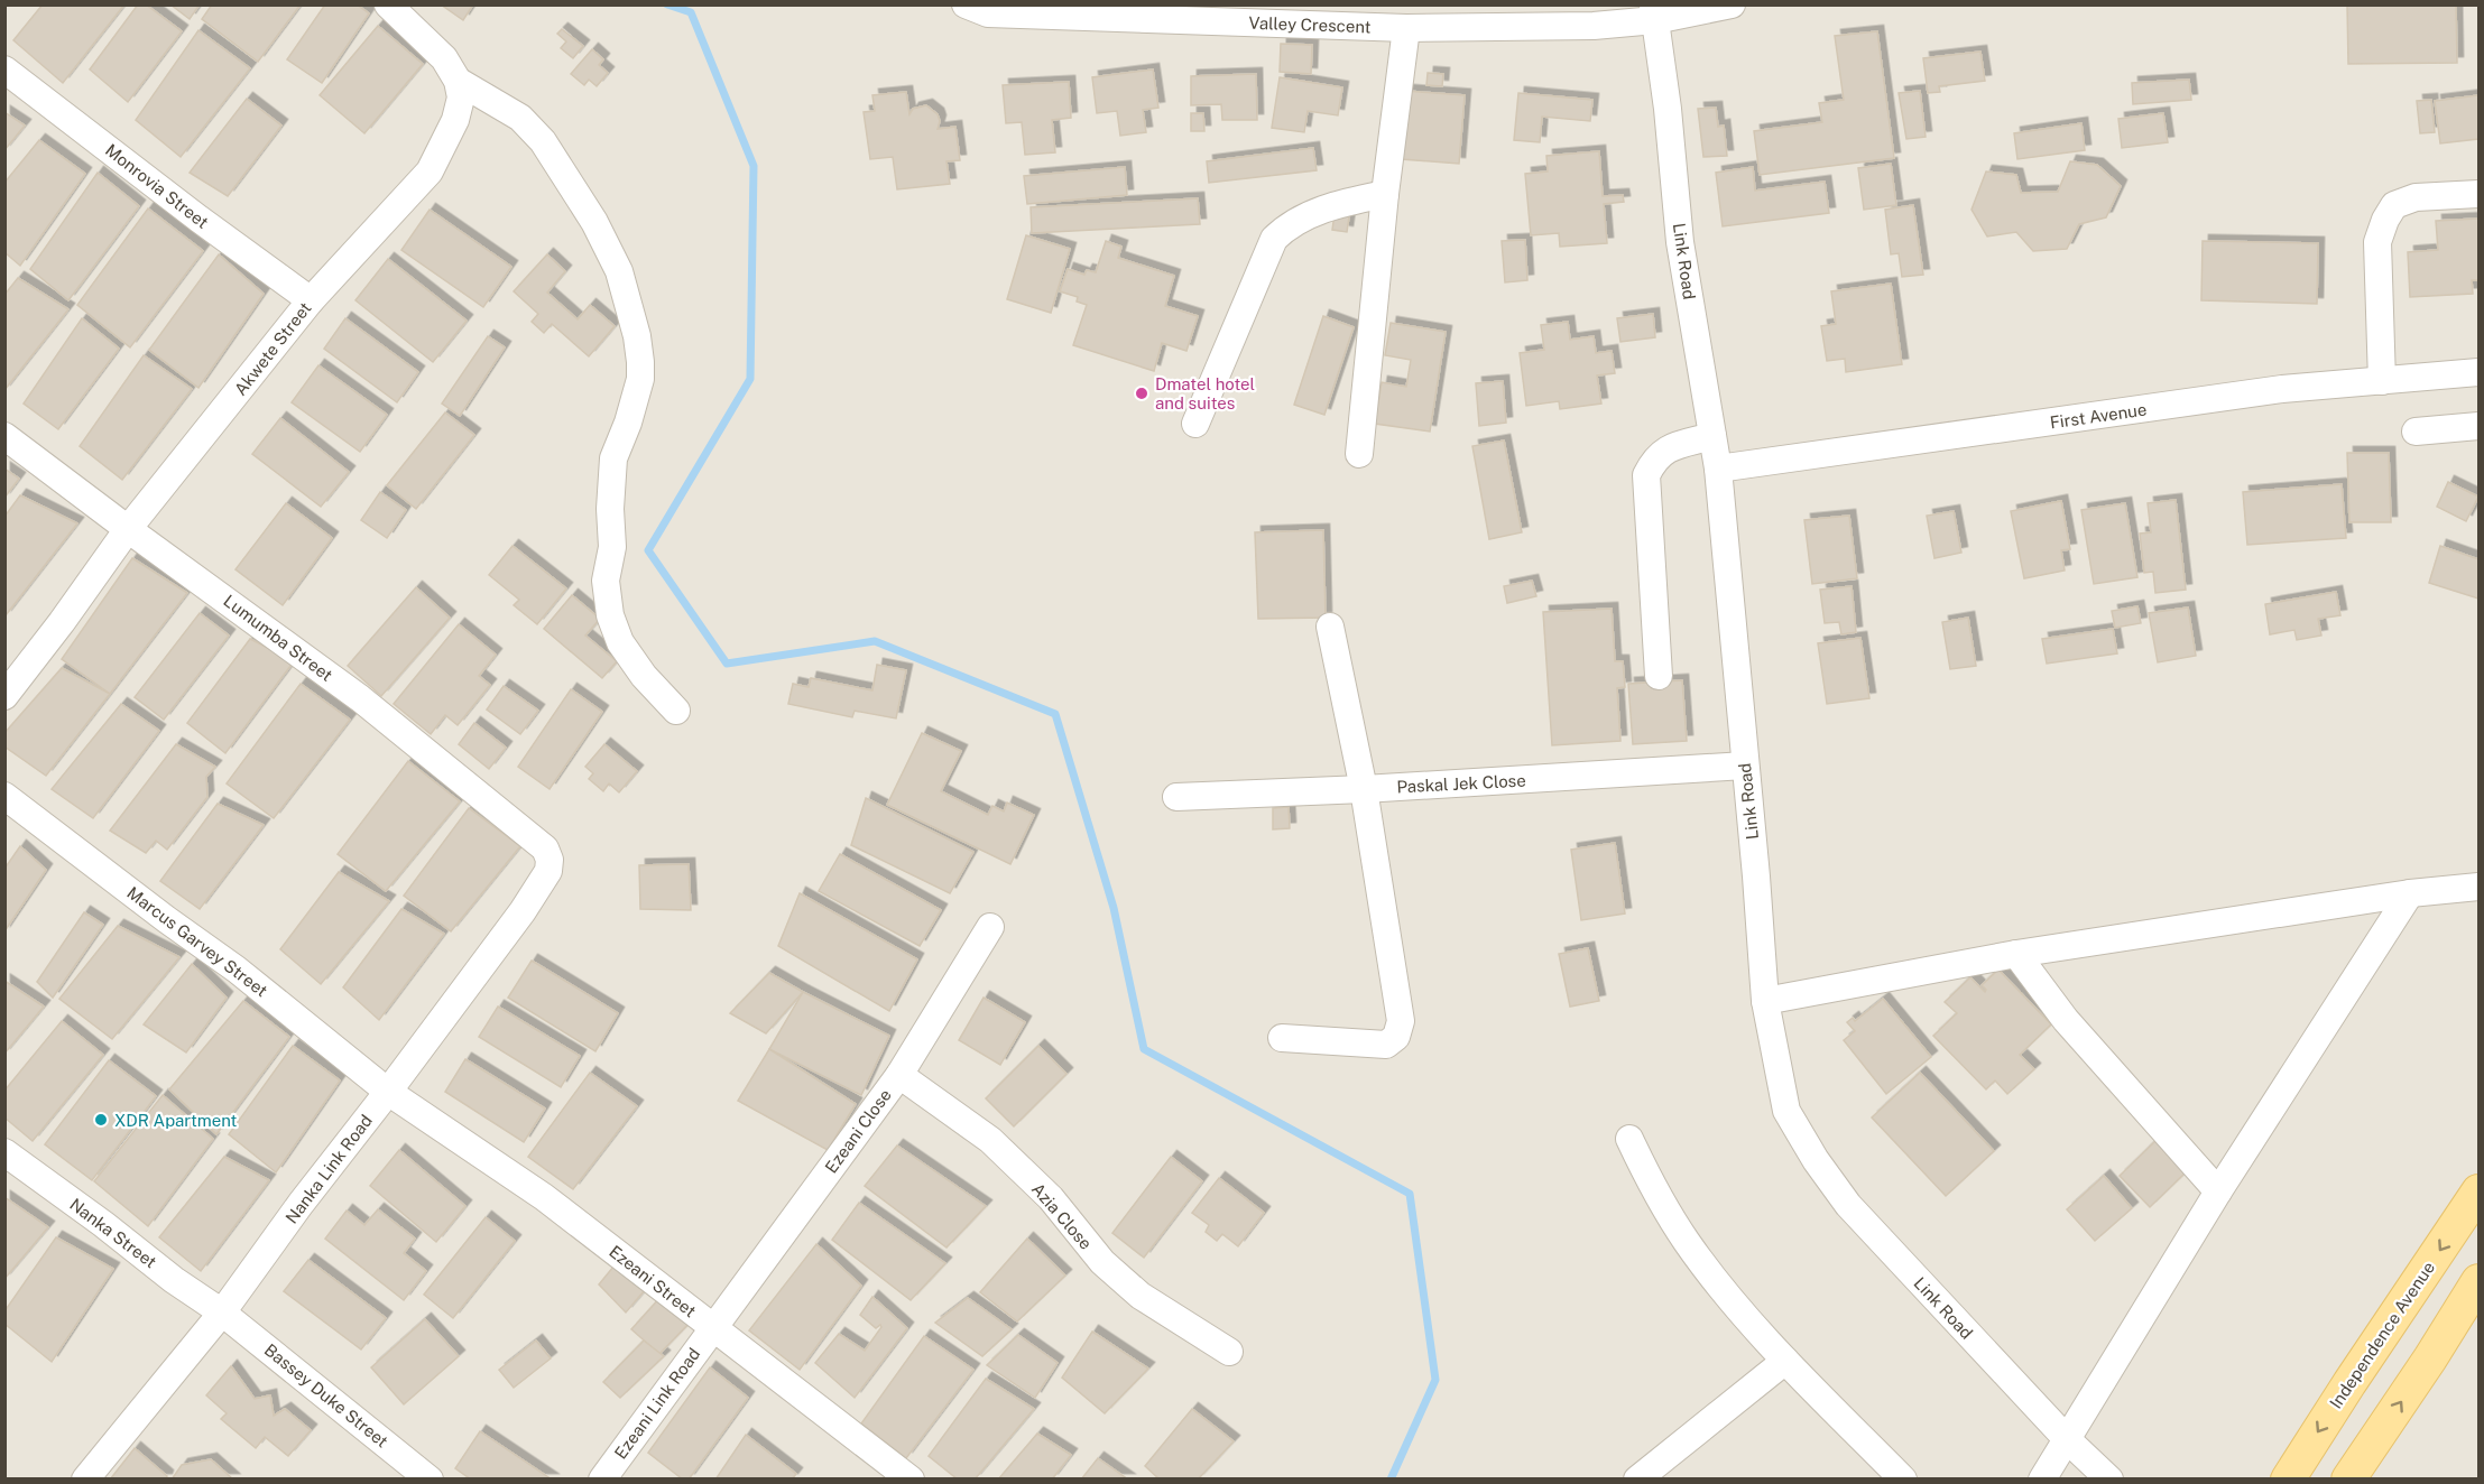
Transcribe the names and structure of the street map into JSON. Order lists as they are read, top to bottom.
{
  "streets": {
    "main road": ["Independence Avenue"],
    "street": [
      "Valley Crescent",
      "Monrovia Street",
      "Link Road",
      "Akwete Street",
      "First Avenue",
      "Lumumba Street",
      "Paskal Jek Close",
      "Marcus Garvey Street",
      "Ezeani Close",
      "Nanka Link Road",
      "Azia Close",
      "Nanka Street",
      "Ezeani Street",
      "Bassey Duke Street",
      "Ezeani Link Road"
    ]
  },
  "crossings": [
    ["Valley Crescent", "Link Road"],
    ["Monrovia Street", "Akwete Street"],
    ["Link Road", "First Avenue"],
    ["Link Road", "Paskal Jek Close"],
    ["Akwete Street", "Lumumba Street"],
    ["Lumumba Street", "Nanka Link Road"],
    ["Marcus Garvey Street", "Nanka Link Road"],
    ["Marcus Garvey Street", "Ezeani Street"],
    ["Ezeani Close", "Azia Close"],
    ["Ezeani Close", "Ezeani Street"],
    ["Ezeani Close", "Ezeani Link Road"],
    ["Nanka Link Road", "Nanka Street"],
    ["Nanka Link Road", "Ezeani Street"],
    ["Nanka Link Road", "Bassey Duke Street"],
    ["Nanka Street", "Bassey Duke Street"],
    ["Ezeani Street", "Ezeani Link Road"]
  ],
  "places": ["Dmatel hotel and suites", "XDR Apartment"]
}
